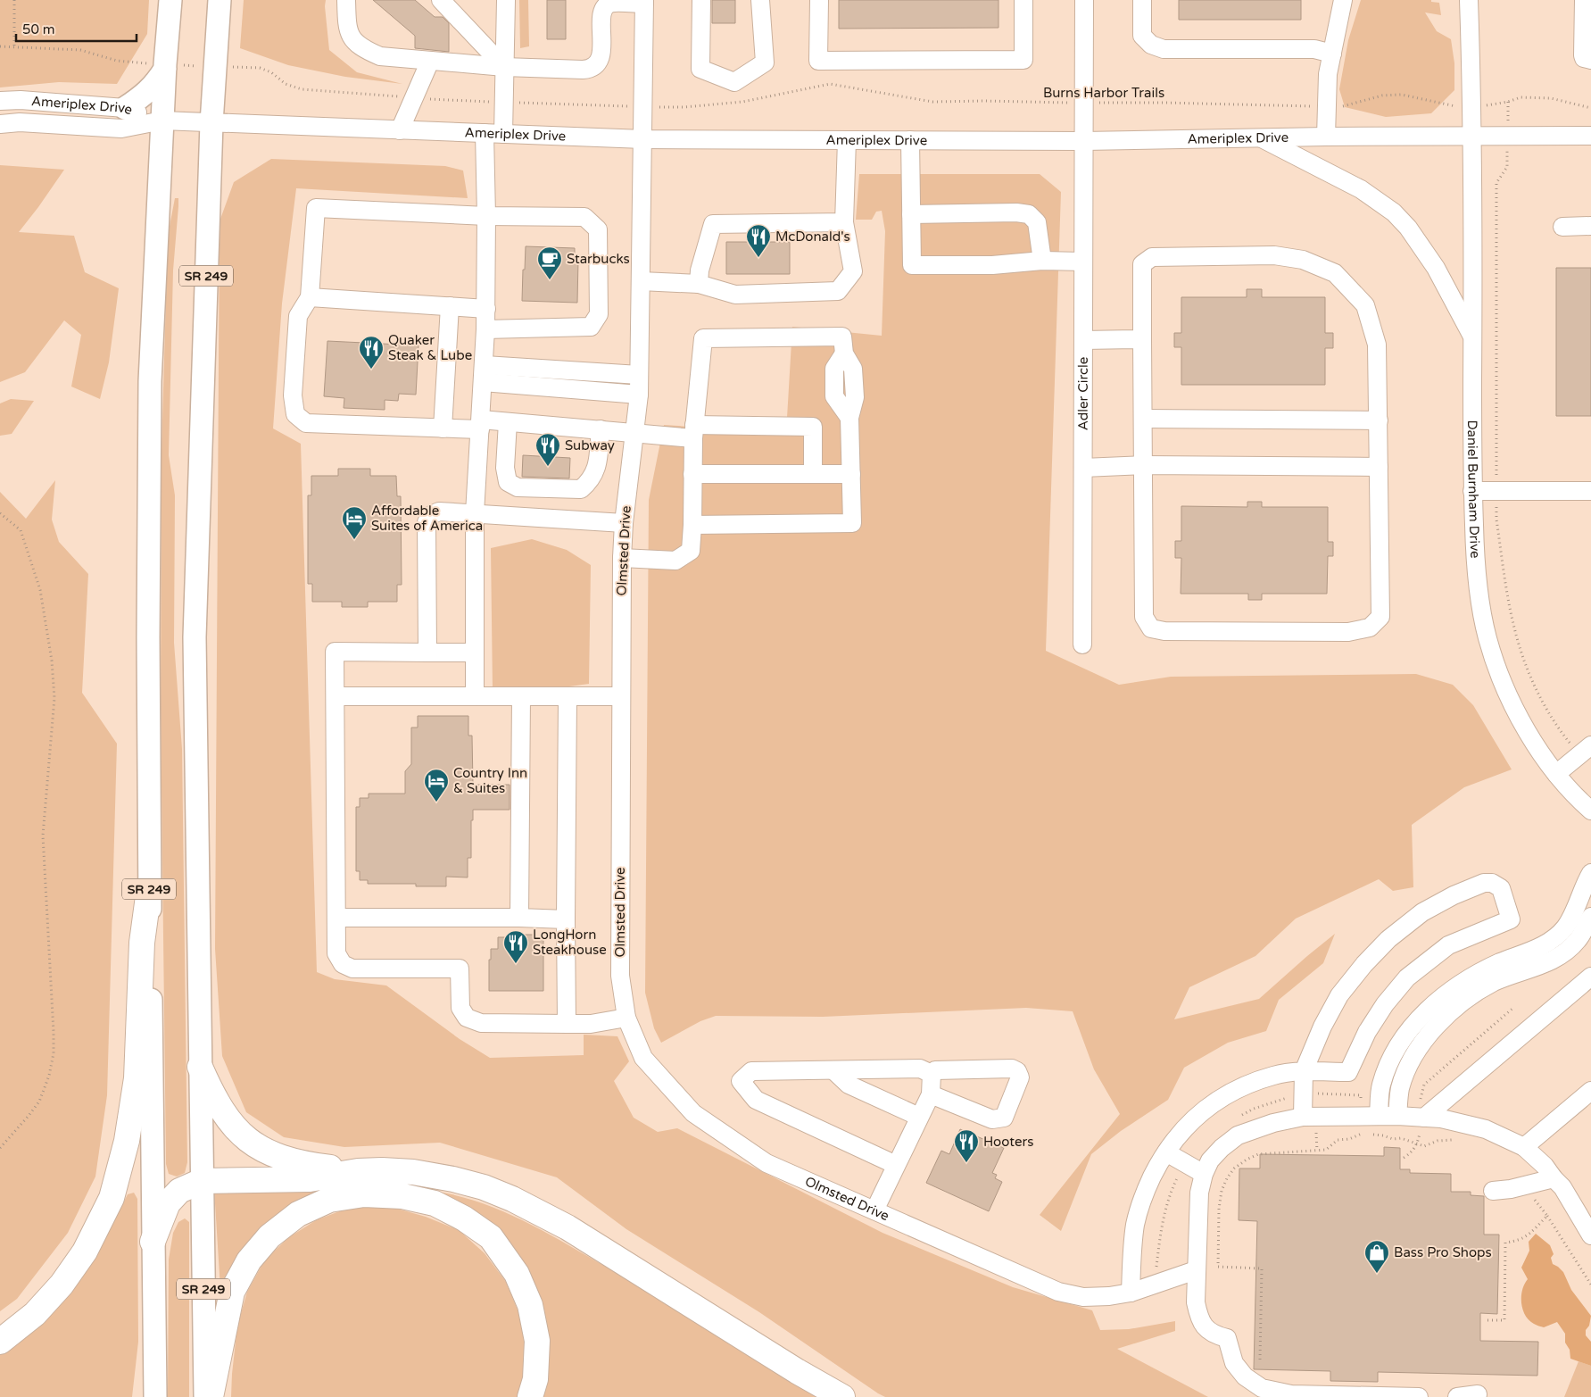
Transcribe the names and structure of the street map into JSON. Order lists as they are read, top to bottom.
{
  "streets": {
    "main road": ["SR 249"],
    "street": [
      "Ameriplex Drive",
      "Adler Circle",
      "Daniel Burnham Drive",
      "Olmsted Drive"
    ],
    "path": ["Burns Harbor Trails"]
  },
  "crossings": [
    ["Burns Harbor Trails", "Adler Circle"],
    ["Burns Harbor Trails", "Daniel Burnham Drive"],
    ["Burns Harbor Trails", "Olmsted Drive"],
    ["Ameriplex Drive", "SR 249"],
    ["Ameriplex Drive", "Adler Circle"],
    ["Ameriplex Drive", "Daniel Burnham Drive"],
    ["Ameriplex Drive", "Olmsted Drive"]
  ],
  "places": {
    "restaurant": [
      "McDonald's",
      "Quaker Steak & Lube",
      "Subway",
      "LongHorn Steakhouse",
      "Hooters"
    ],
    "cafe": ["Starbucks"],
    "hotel": ["Affordable Suites of America", "Country Inn & Suites"],
    "shop": ["Bass Pro Shops"]
  },
  "scale_bar": "50 m"
}
